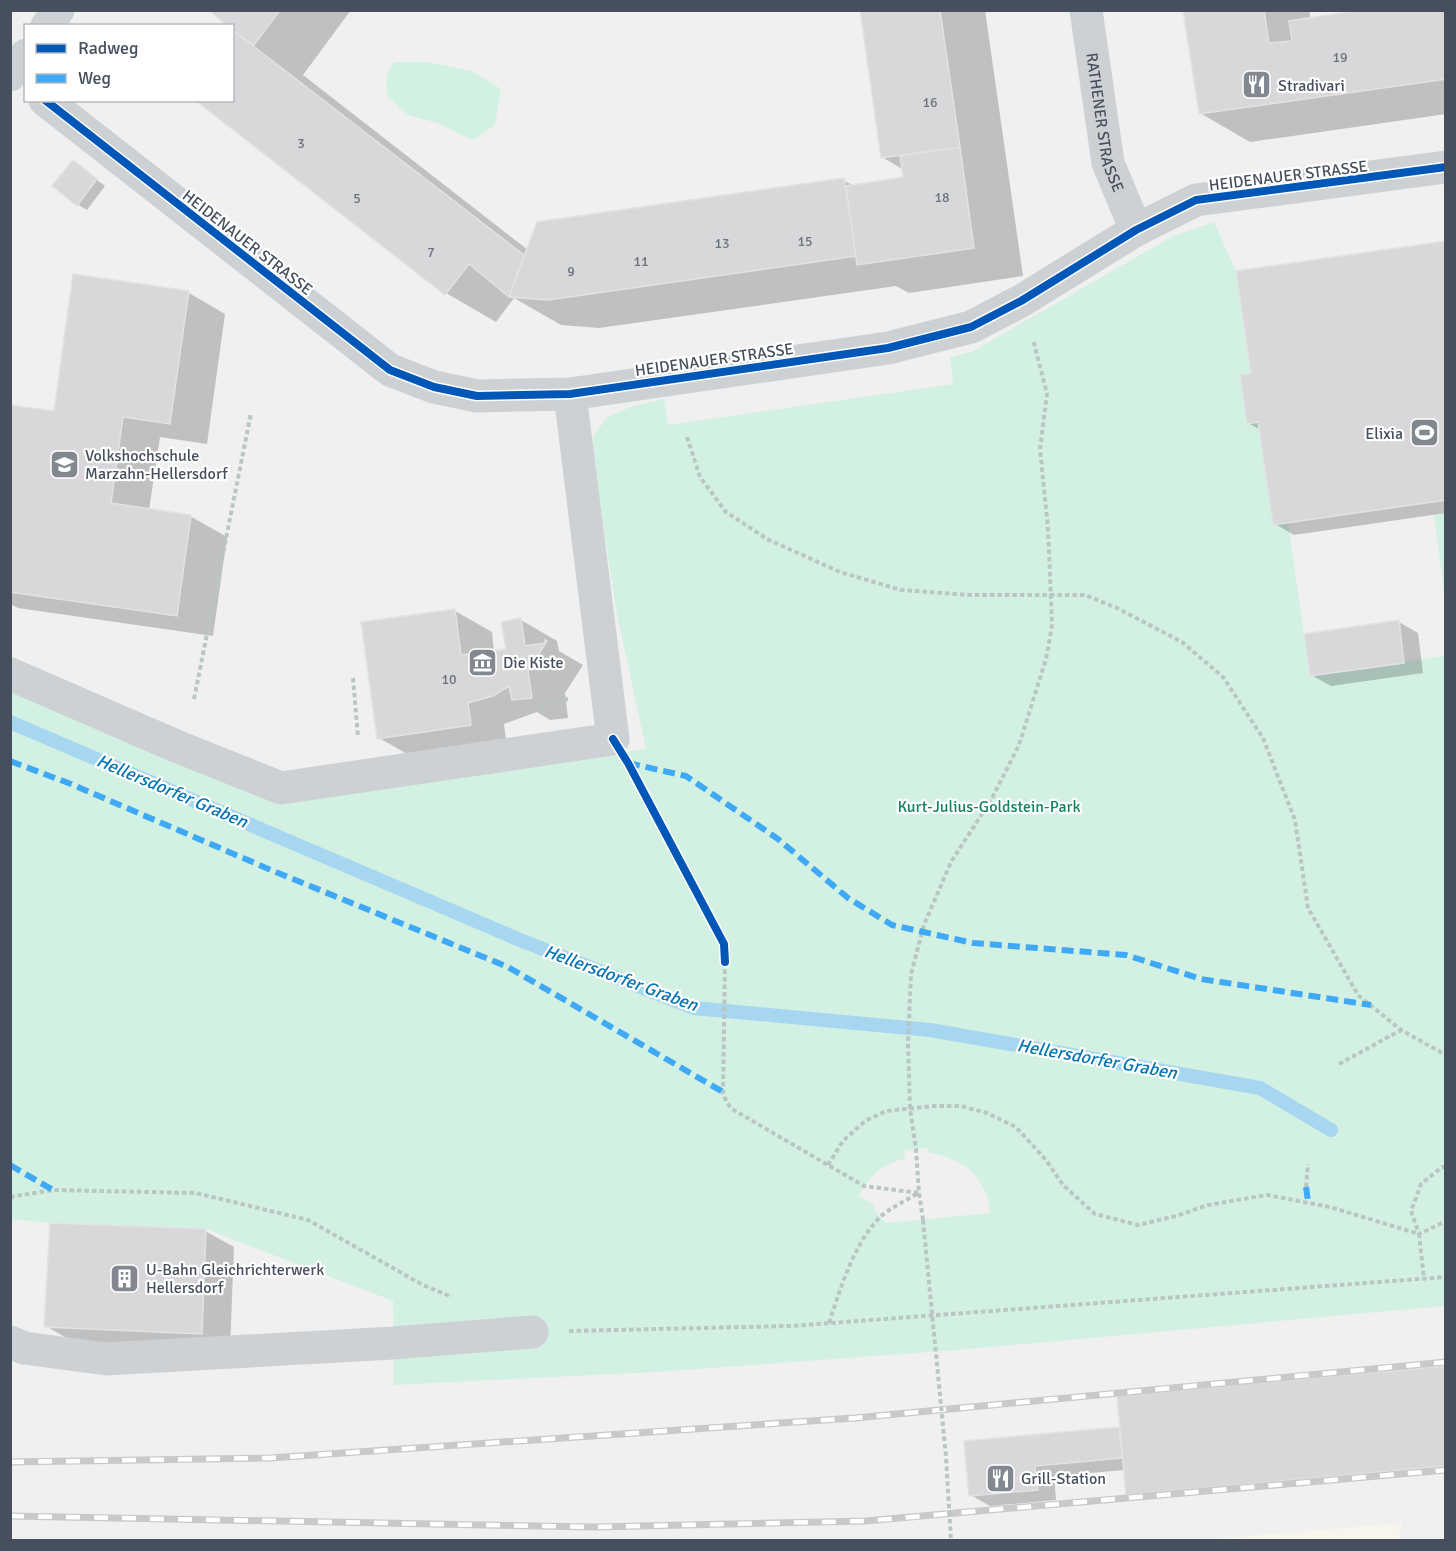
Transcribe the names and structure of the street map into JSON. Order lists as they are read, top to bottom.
{
  "streets": {
    "street": ["RATHENER STRASSE", "HEIDENAUER STRASSE"]
  },
  "crossings": [
    ["RATHENER STRASSE", "HEIDENAUER STRASSE"]
  ],
  "water": ["Hellersdorfer Graben"],
  "parks": ["Kurt-Julius-Goldstein-Park"],
  "places": {
    "restaurant": ["Stradivari", "Grill-Station"],
    "sports": ["Elixia"],
    "school or university": ["Volkshochschule Marzahn-Hellersdorf"],
    "museum": ["Die Kiste"],
    "building": ["U-Bahn Gleichrichterwerk Hellersdorf"]
  },
  "house_numbers": [
    "19",
    "16",
    "3",
    "18",
    "5",
    "15",
    "13",
    "7",
    "11",
    "9",
    "10"
  ],
  "legend": ["Radweg", "Weg"]
}
